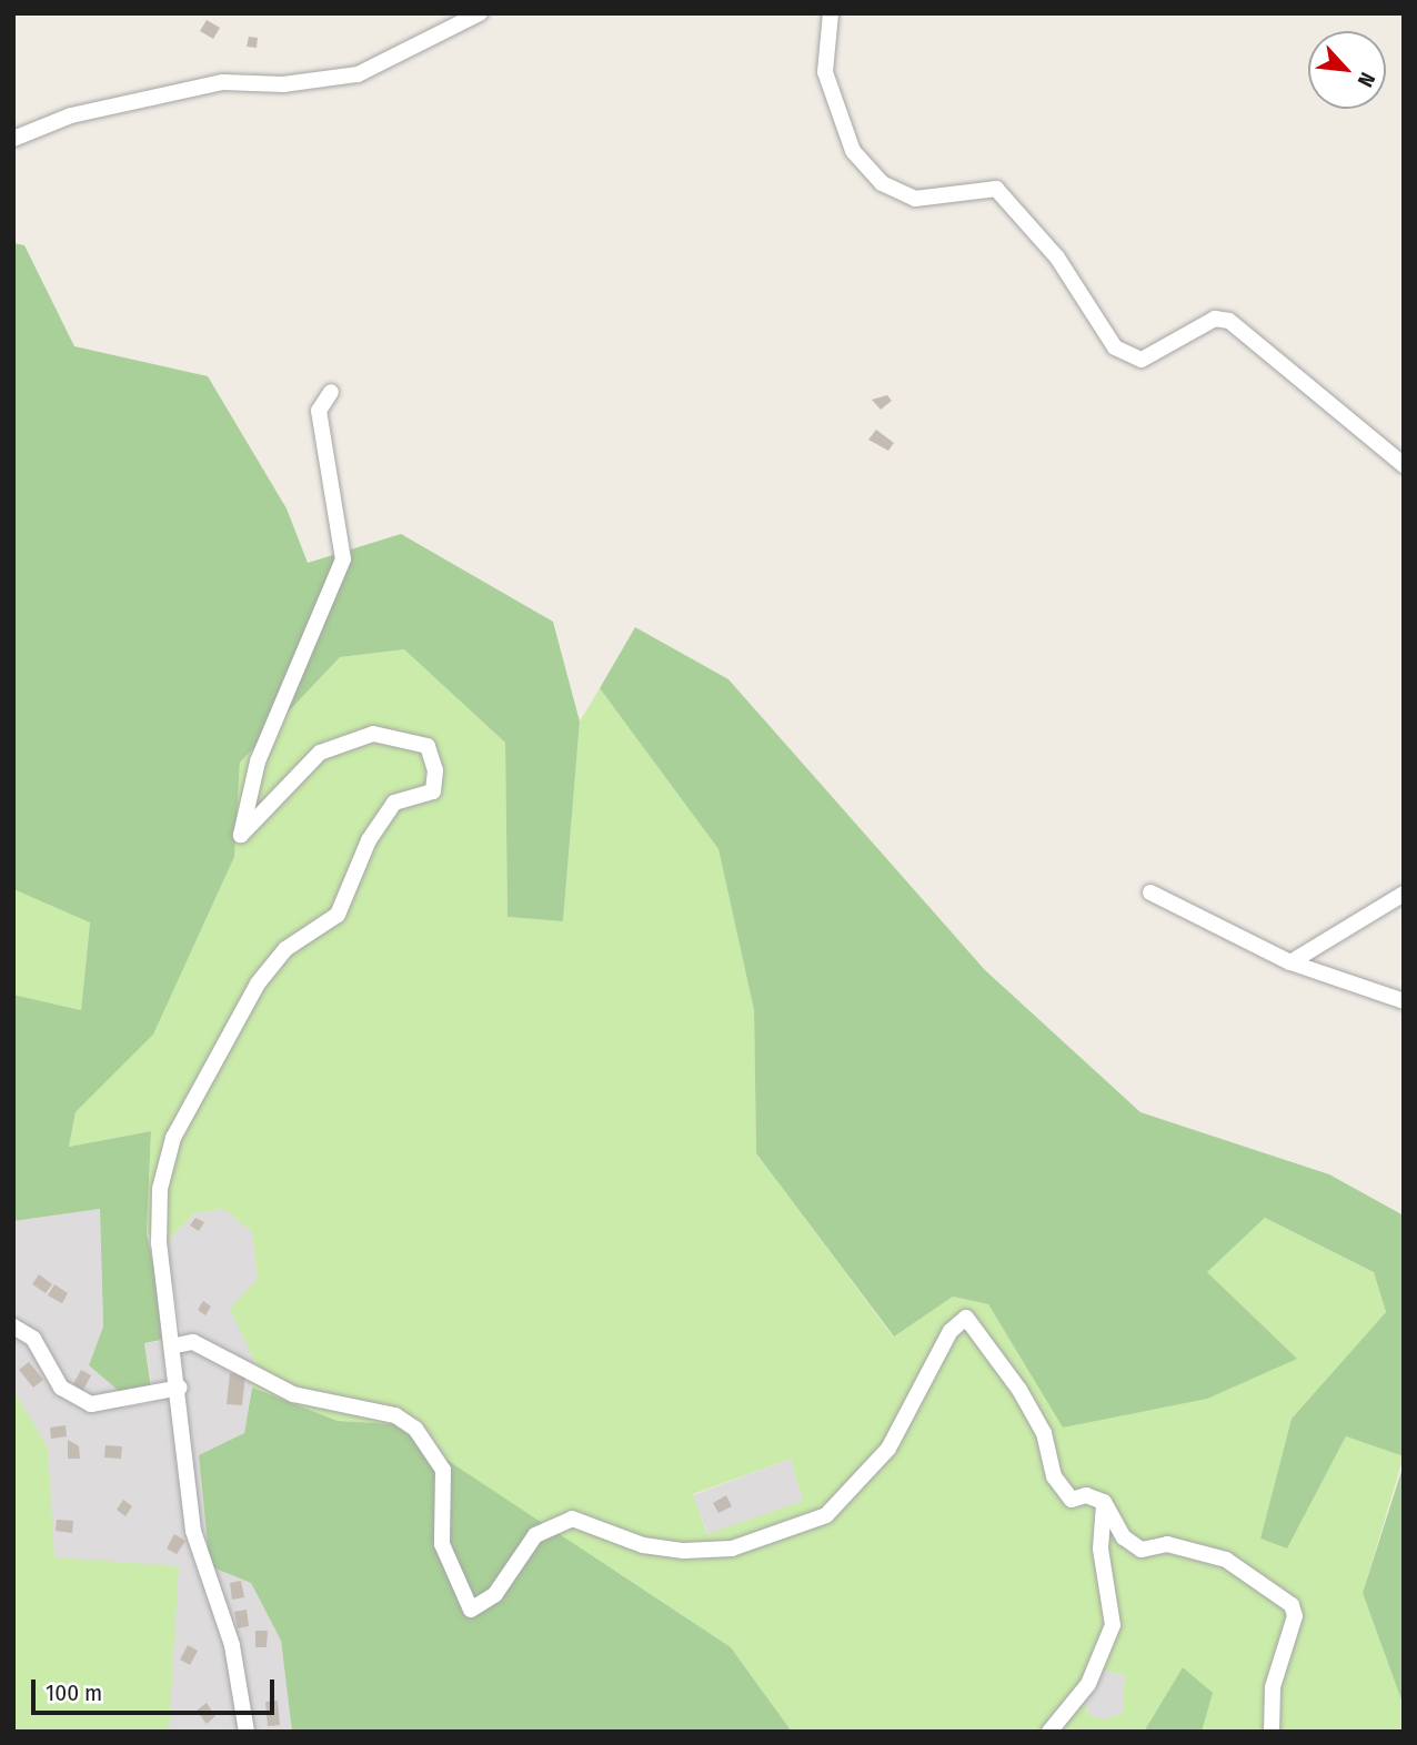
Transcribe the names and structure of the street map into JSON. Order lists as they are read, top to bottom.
{
  "scale_bar": "100 m",
  "north": "bottom right"
}
